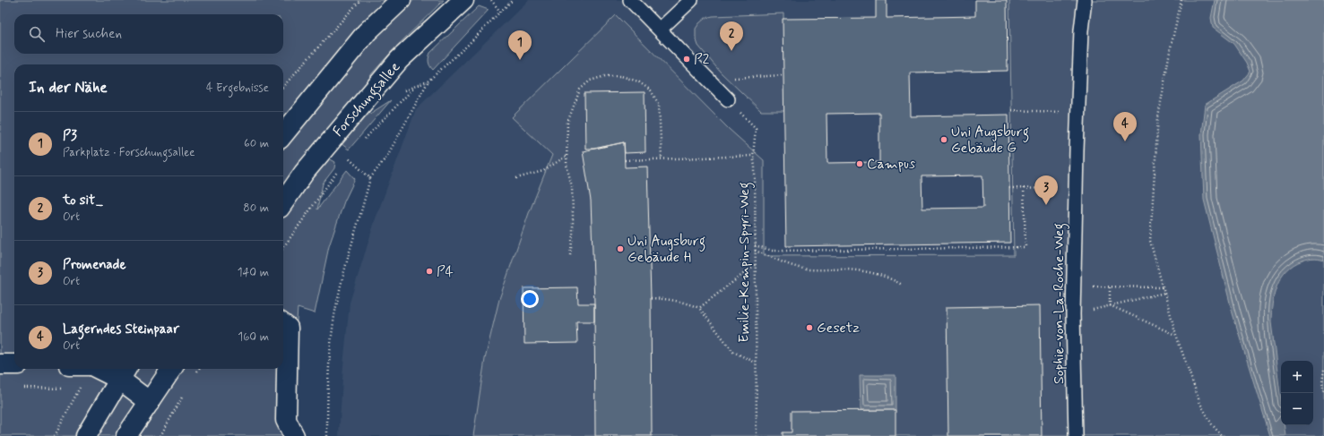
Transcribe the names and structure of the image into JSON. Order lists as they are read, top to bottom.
{
  "streets": {
    "street": ["Forschungsallee"],
    "lane": ["Sophie-von-La-Roche-Weg"],
    "path": ["Emilie-Kempin-Spyri-Weg"]
  },
  "places": [
    "P2",
    "Uni Augsburg Gebäude G",
    "Campus",
    "Uni Augsburg Gebäude H",
    "P4",
    "Gesetz"
  ],
  "page": {
    "search": "Hier suchen",
    "pins": [
      "2",
      "1",
      "4",
      "3"
    ],
    "heading": ["In der Nähe", "4 Ergebnisse"],
    "list": [
      {
        "mark": "1",
        "name": "P3",
        "note": "Parkplatz · Forschungsallee",
        "value": "60 m"
      },
      {
        "mark": "2",
        "name": "to sit_",
        "note": "Ort",
        "value": "80 m"
      },
      {
        "mark": "3",
        "name": "Promenade",
        "note": "Ort",
        "value": "140 m"
      },
      {
        "mark": "4",
        "name": "Lagerndes Steinpaar",
        "note": "Ort",
        "value": "160 m"
      }
    ],
    "map_buttons": ["+", "−"]
  }
}
